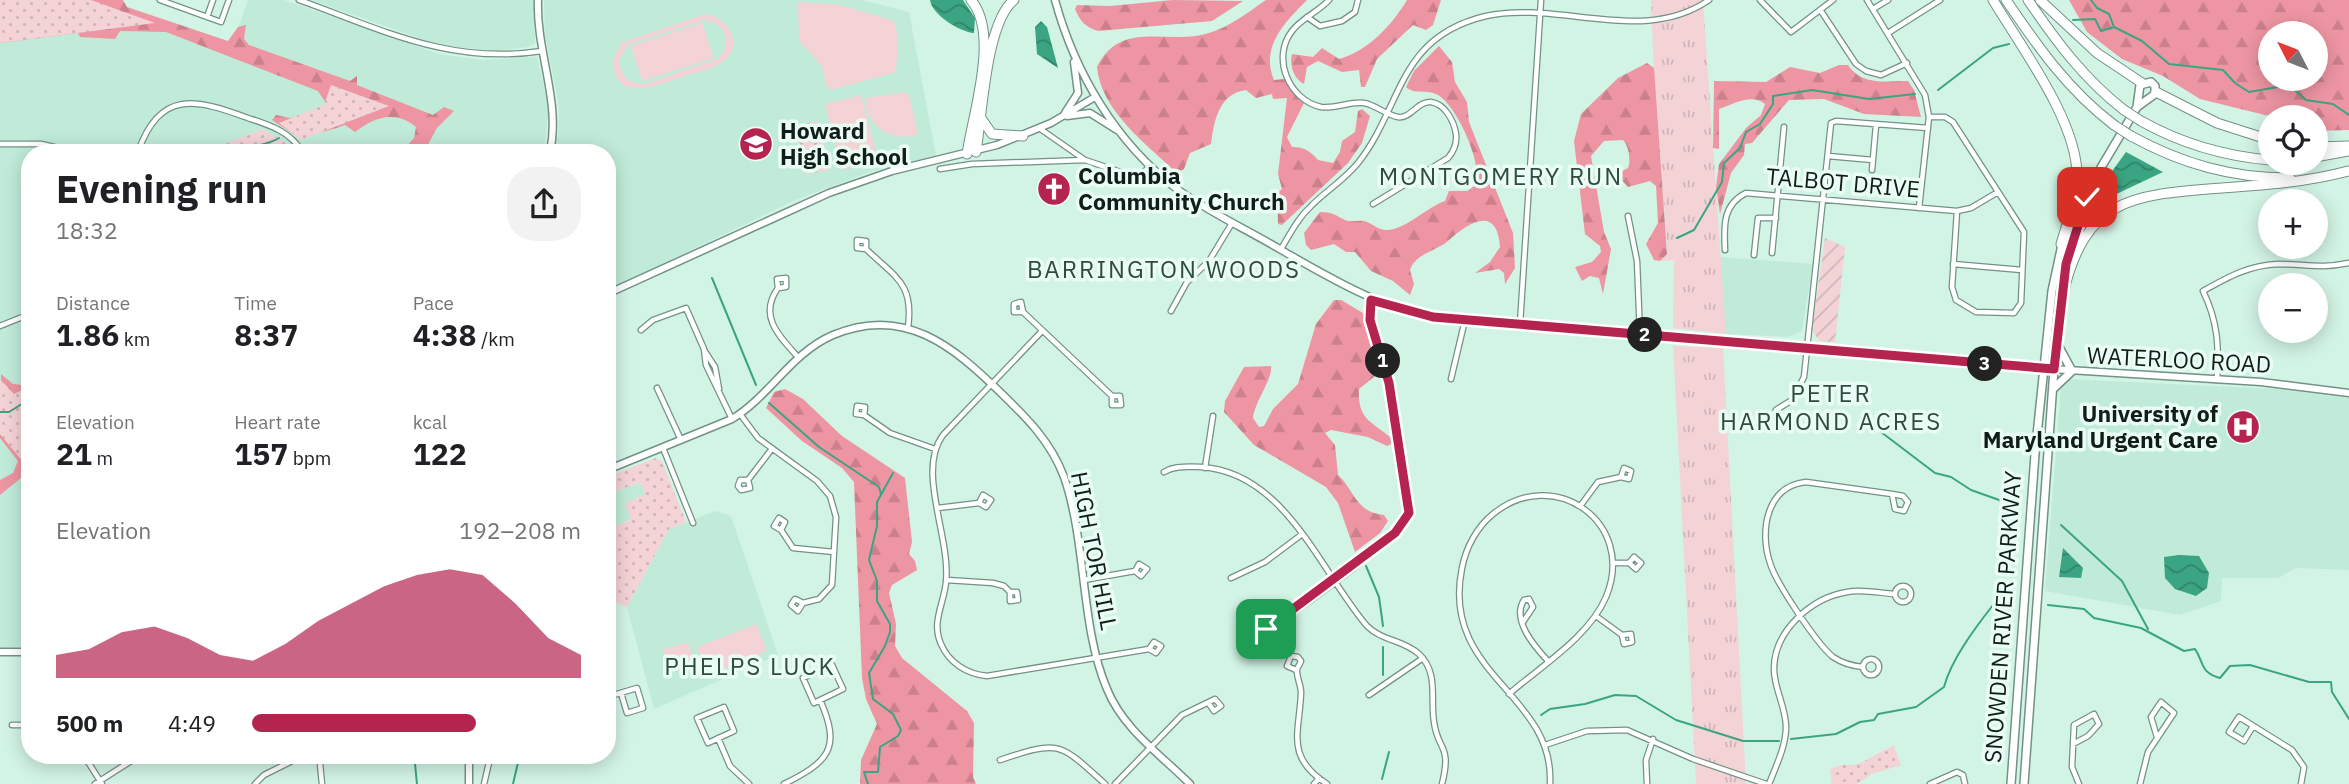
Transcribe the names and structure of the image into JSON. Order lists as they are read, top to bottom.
{
  "streets": {
    "main road": ["WATERLOO ROAD", "HIGH TOR HILL", "SNOWDEN RIVER PARKWAY"],
    "street": ["TALBOT DRIVE"]
  },
  "crossings": [
    ["WATERLOO ROAD", "SNOWDEN RIVER PARKWAY"]
  ],
  "districts": [
    "MONTGOMERY RUN",
    "BARRINGTON WOODS",
    "PETER HARMOND ACRES",
    "PHELPS LUCK"
  ],
  "places": {
    "school or university": ["Howard High School"],
    "church": ["Columbia Community Church"],
    "hospital": ["University of Maryland Urgent Care"]
  },
  "north": "top left",
  "page": {
    "map_buttons": ["+", "−"],
    "heading": ["Evening run", "18:32"],
    "stats": [
      ["Distance", "1.86 km"],
      ["Time", "8:37"],
      ["Pace", "4:38 /km"],
      ["Elevation", "21 m"],
      ["Heart rate", "157 bpm"],
      ["kcal", "122"]
    ],
    "pins": ["2", "1", "3"],
    "chart": ["Elevation", "192–208 m"],
    "list": [
      {
        "name": "500 m",
        "note": "4:49"
      }
    ]
  }
}
